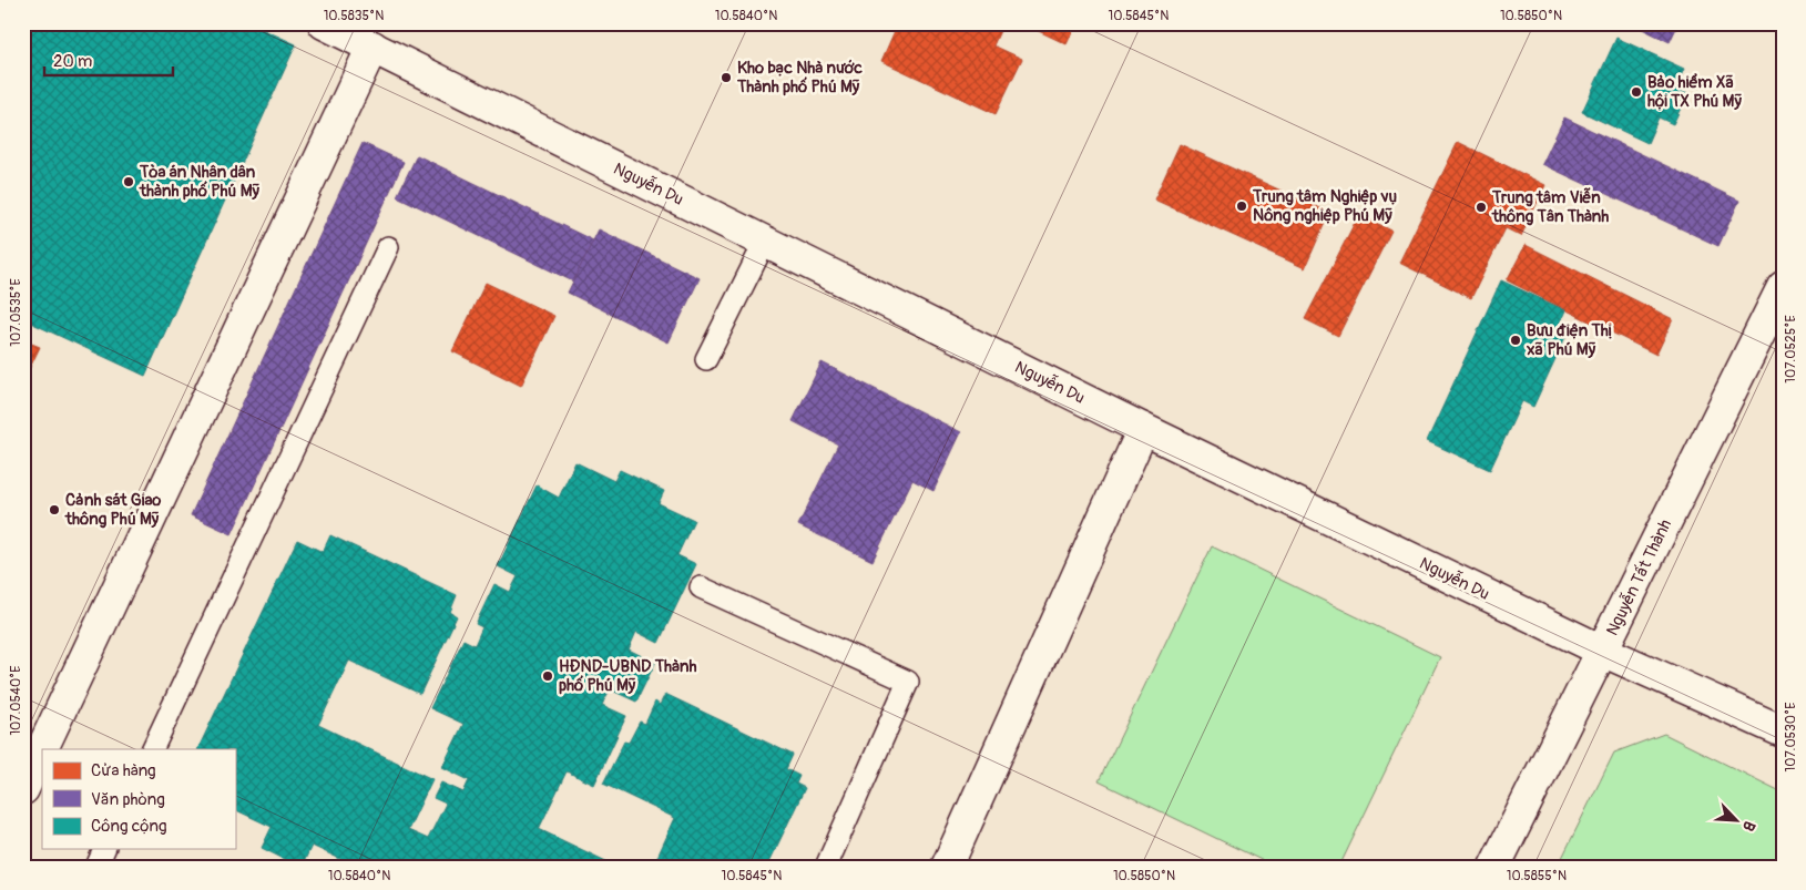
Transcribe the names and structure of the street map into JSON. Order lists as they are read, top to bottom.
{
  "streets": {
    "street": ["Nguyễn Du", "Nguyễn Tất Thành"]
  },
  "crossings": [
    ["Nguyễn Du", "Nguyễn Tất Thành"]
  ],
  "places": [
    "Kho bạc Nhà nước Thành phố Phú Mỹ",
    "Bảo hiểm Xã hội TX Phú Mỹ",
    "Tòa án Nhân dân thành phố Phú Mỹ",
    "Trung tâm Nghiệp vụ Nông nghiệp Phú Mỹ",
    "Trung tâm Viễn thông Tân Thành",
    "Bưu điện Thị xã Phú Mỹ",
    "Cảnh sát Giao thông Phú Mỹ",
    "HĐND-UBND Thành phố Phú Mỹ"
  ],
  "legend": ["Cửa hàng", "Văn phòng", "Công cộng"],
  "scale_bar": "20 m",
  "north": "bottom right",
  "coordinates": [
    "10.5835°N",
    "10.5840°N",
    "10.5845°N",
    "10.5850°N",
    "107.0535°E",
    "107.0525°E",
    "107.0540°E",
    "107.0530°E",
    "10.5855°N"
  ]
}
